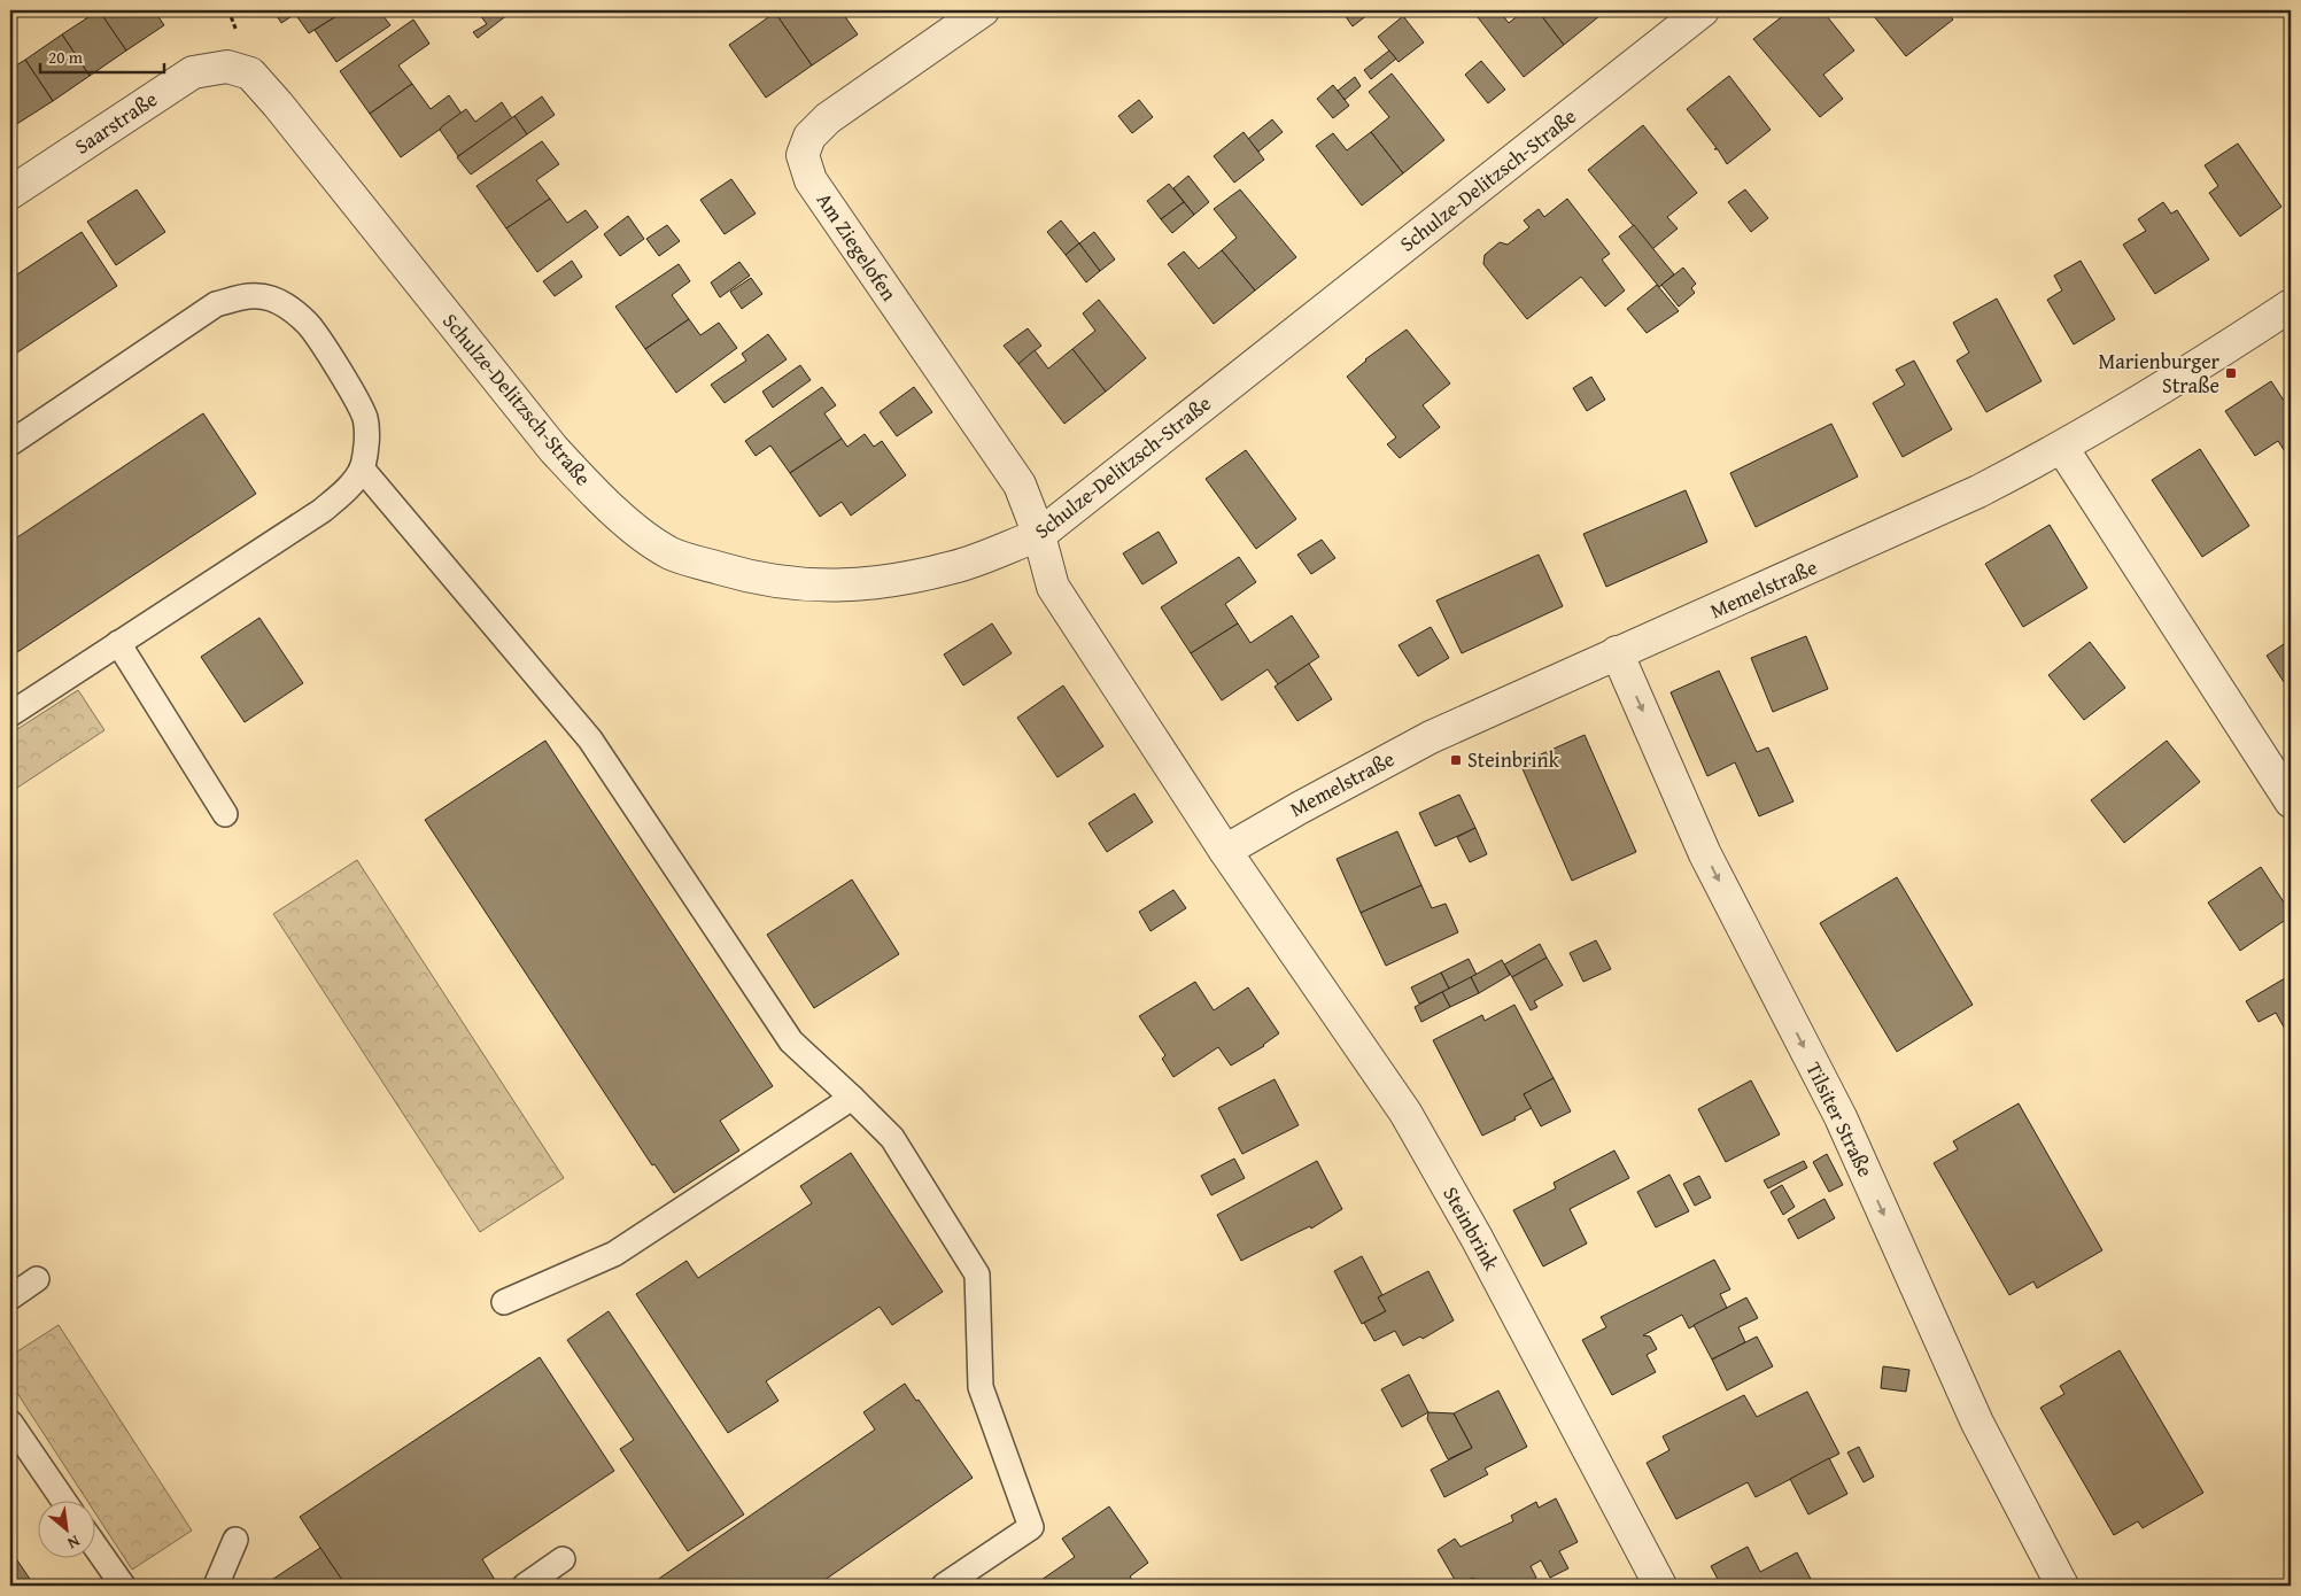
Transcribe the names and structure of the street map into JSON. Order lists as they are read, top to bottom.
{
  "streets": {
    "street": [
      "Saarstraße",
      "Schulze-Delitzsch-Straße",
      "Am Ziegelofen",
      "Memelstraße",
      "Tilsiter Straße",
      "Steinbrink"
    ]
  },
  "crossings": [
    ["Saarstraße", "Schulze-Delitzsch-Straße"],
    ["Schulze-Delitzsch-Straße", "Am Ziegelofen"],
    ["Schulze-Delitzsch-Straße", "Steinbrink"],
    ["Am Ziegelofen", "Steinbrink"],
    ["Memelstraße", "Tilsiter Straße"],
    ["Memelstraße", "Steinbrink"]
  ],
  "one_way": ["Tilsiter Straße"],
  "places": {
    "transit": ["Marienburger Straße", "Steinbrink"]
  },
  "scale_bar": "20 m",
  "north": "bottom right"
}
